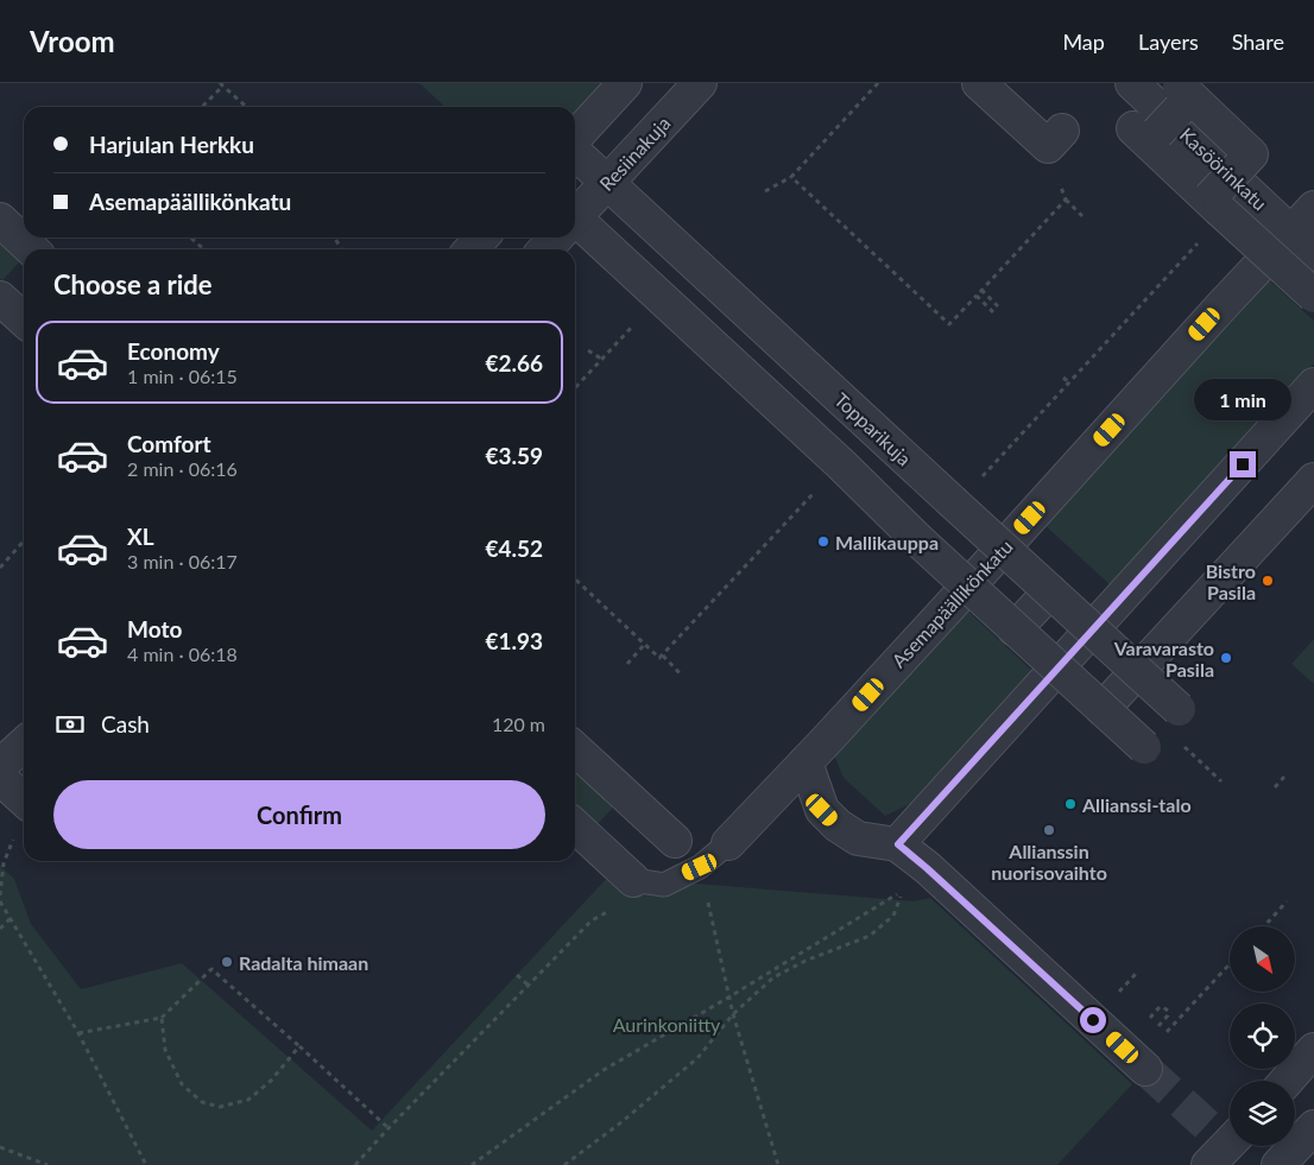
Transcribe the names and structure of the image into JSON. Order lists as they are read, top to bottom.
{
  "streets": {
    "street": [
      "Resiinakuja",
      "Kasöörinkatu",
      "Topparikuja",
      "Asemapäällikönkatu"
    ]
  },
  "crossings": [
    ["Resiinakuja", "Topparikuja"],
    ["Kasöörinkatu", "Asemapäällikönkatu"]
  ],
  "parks": ["Aurinkoniitty"],
  "places": [
    "Mallikauppa",
    "Bistro Pasila",
    "Varavarasto Pasila",
    "Allianssi-talo",
    "Allianssin nuorisovaihto",
    "Radalta himaan"
  ],
  "north": "bottom right",
  "page": {
    "header": "Vroom",
    "nav": ["Map", "Layers", "Share"],
    "banner": ["Harjulan Herkku", "Asemapäällikönkatu"],
    "heading": "Choose a ride",
    "list": [
      {
        "name": "Economy",
        "note": "1 min · 06:15",
        "value": "€2.66"
      },
      {
        "name": "Comfort",
        "note": "2 min · 06:16",
        "value": "€3.59"
      },
      {
        "name": "XL",
        "note": "3 min · 06:17",
        "value": "€4.52"
      },
      {
        "name": "Moto",
        "note": "4 min · 06:18",
        "value": "€1.93"
      }
    ],
    "bubble": "1 min",
    "pay": ["Cash", "120 m"],
    "buttons": "Confirm"
  }
}
